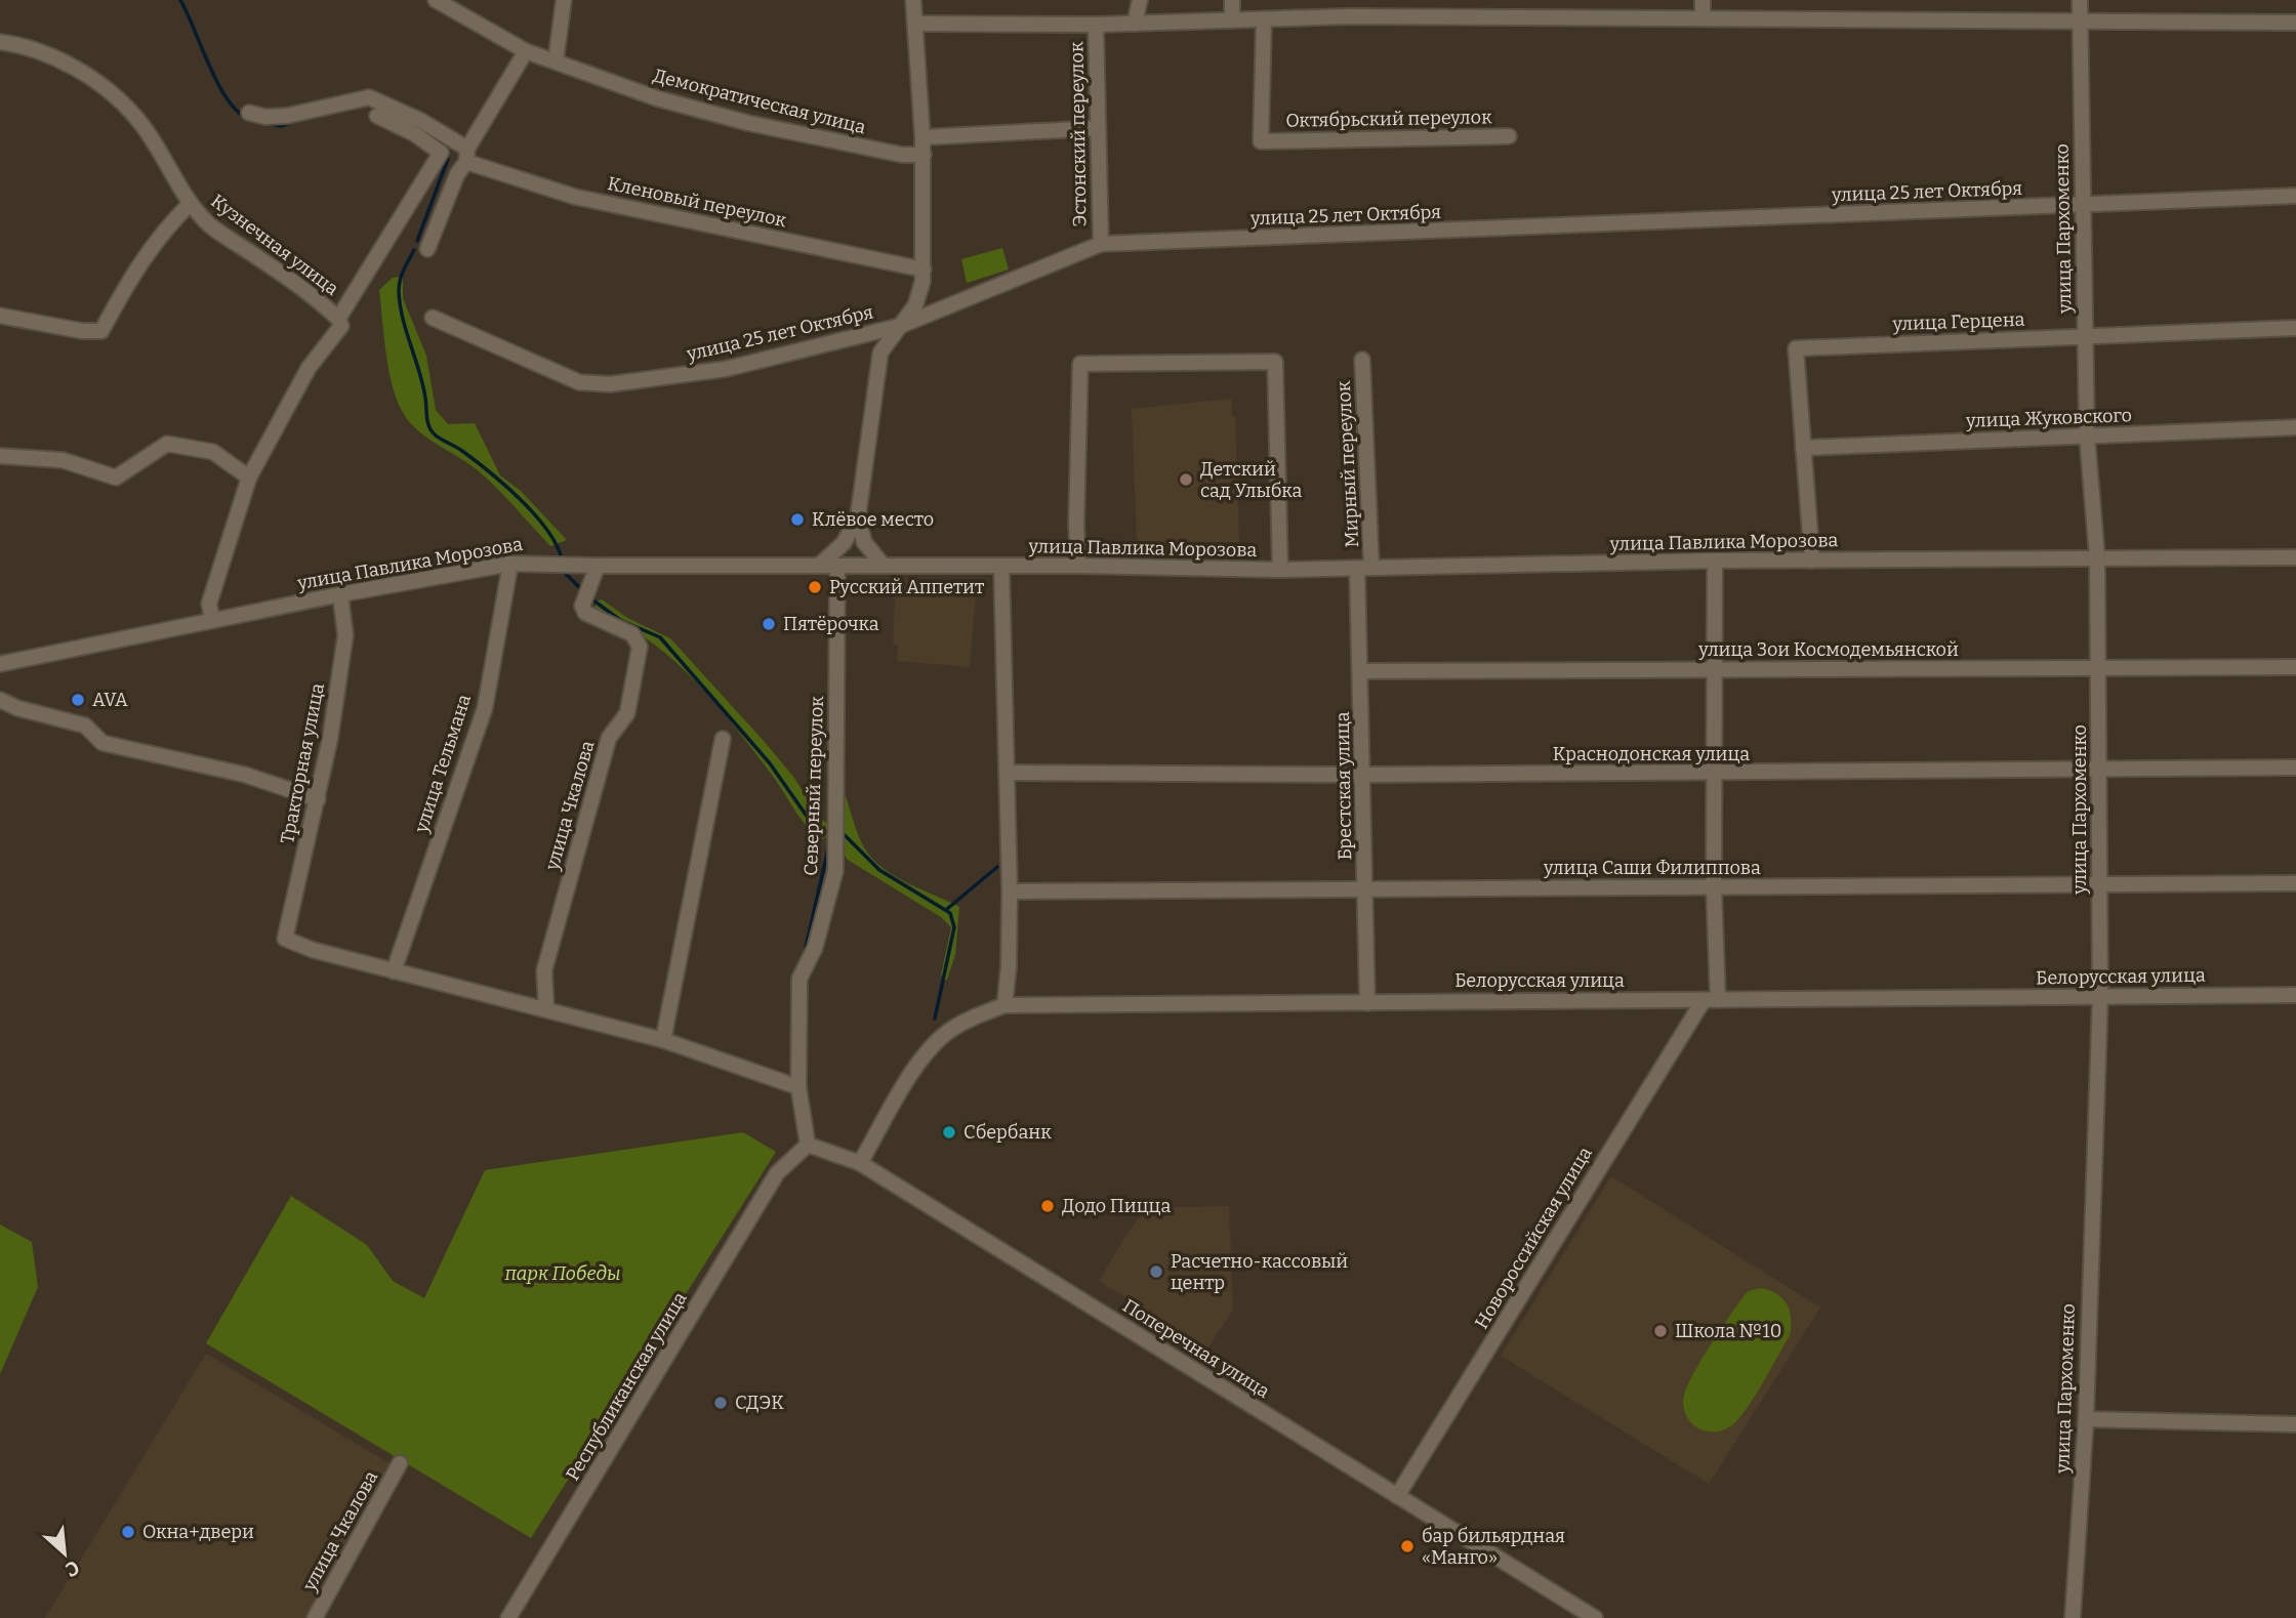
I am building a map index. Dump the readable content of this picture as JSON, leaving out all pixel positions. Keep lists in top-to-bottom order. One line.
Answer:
{"streets":{"street":["Демократическая улица","Октябрьский переулок","Эстонский переулок","улица 25 лет Октября","Кленовый переулок","улица Пархоменко","Кузнечная улица","улица Герцена","улица Жуковского","Мирный переулок","улица Павлика Морозова","улица Зои Космодемьянской","Краснодонская улица","Тракторная улица","улица Тельмана","Северный переулок","Брестская улица","улица Чкалова","улица Саши Филиппова","Белорусская улица","Новороссийская улица","Поперечная улица","Республиканская улица"]},"crossings":[["Эстонский переулок","улица 25 лет Октября"],["улица 25 лет Октября","улица Пархоменко"],["улица Пархоменко","улица Герцена"],["улица Пархоменко","улица Жуковского"],["улица Пархоменко","улица Павлика Морозова"],["улица Пархоменко","улица Зои Космодемьянской"],["улица Пархоменко","Краснодонская улица"],["улица Пархоменко","улица Саши Филиппова"],["улица Пархоменко","Белорусская улица"],["улица Герцена","улица Жуковского"],["Мирный переулок","улица Павлика Морозова"],["Мирный переулок","Брестская улица"],["улица Павлика Морозова","Тракторная улица"],["улица Павлика Морозова","улица Тельмана"],["улица Павлика Морозова","Северный переулок"],["улица Павлика Морозова","Брестская улица"],["улица Павлика Морозова","улица Чкалова"],["улица Зои Космодемьянской","Брестская улица"],["Краснодонская улица","Брестская улица"],["Тракторная улица","улица Тельмана"],["Северный переулок","Поперечная улица"],["Северный переулок","Республиканская улица"],["Брестская улица","улица Саши Филиппова"],["Брестская улица","Белорусская улица"],["Белорусская улица","Новороссийская улица"],["Белорусская улица","Поперечная улица"],["Новороссийская улица","Поперечная улица"],["Поперечная улица","Республиканская улица"]],"parks":["парк Победы"],"places":["Детский сад Улыбка","Клёвое место","Русский Аппетит","Пятёрочка","AVA","Сбербанк","Додо Пицца","Расчетно-кассовый центр","Школа №10","СДЭК","Окна+двери","бар бильярдная «Манго»"],"north":"bottom right"}
